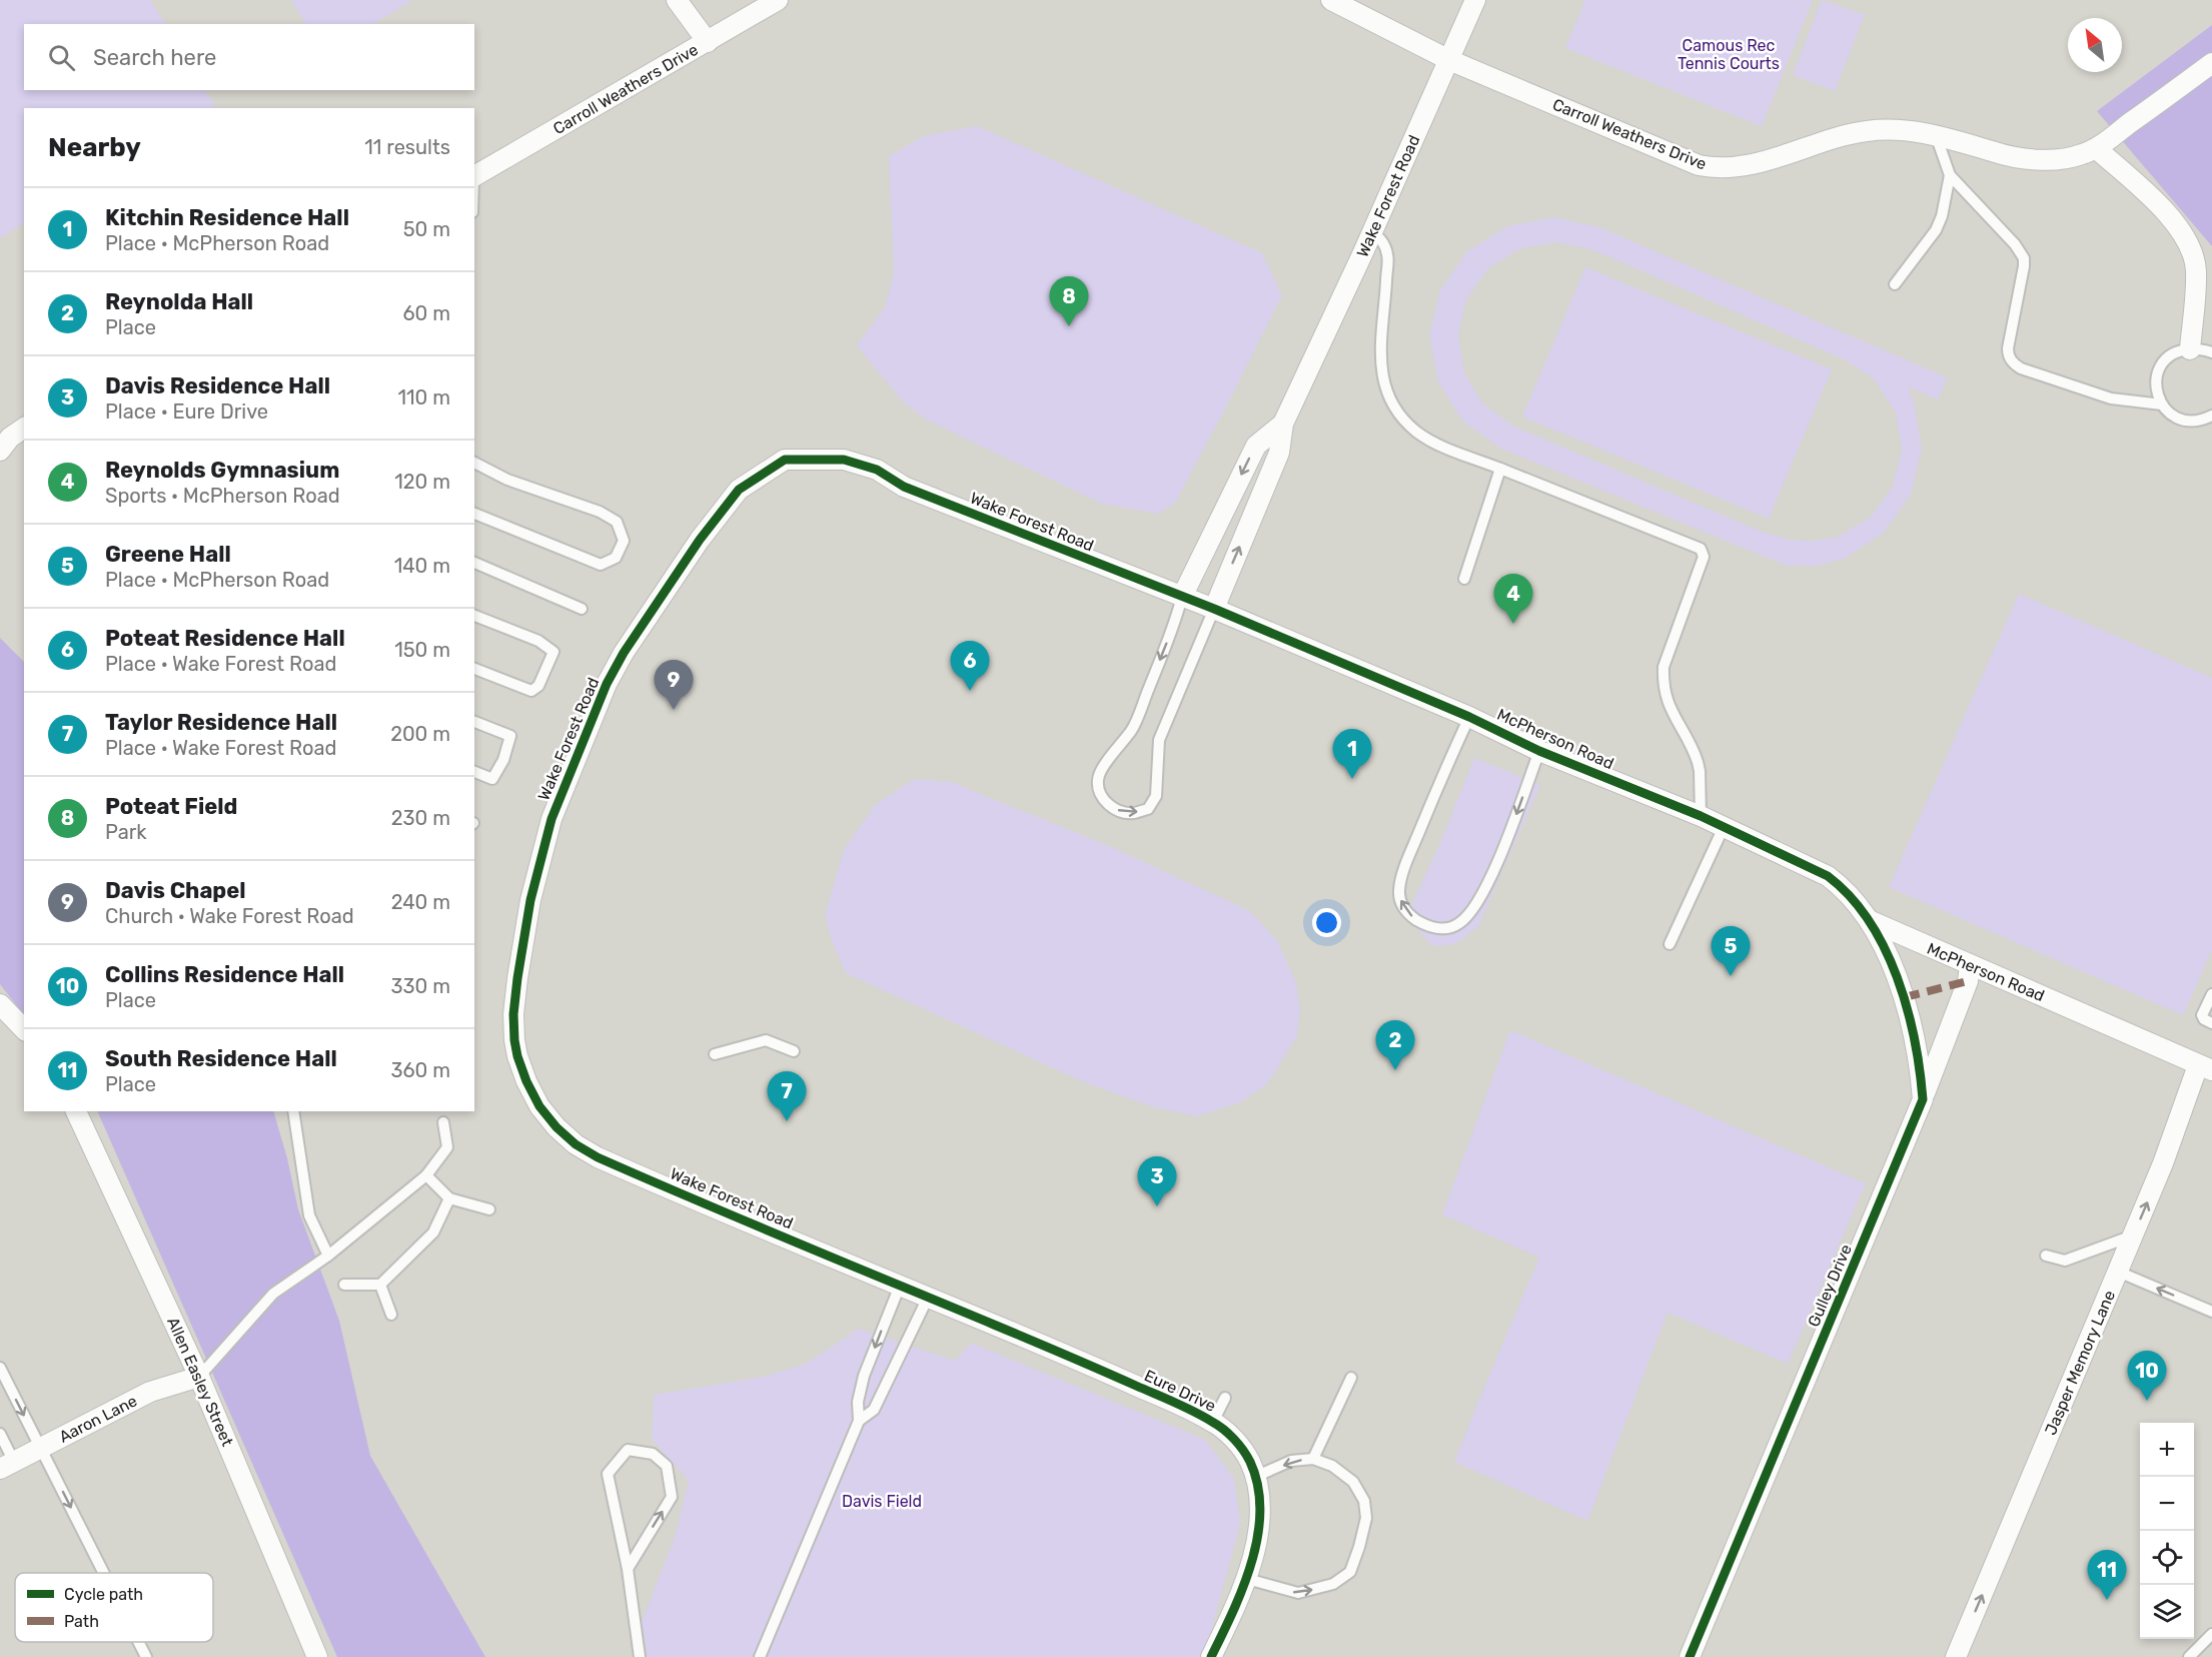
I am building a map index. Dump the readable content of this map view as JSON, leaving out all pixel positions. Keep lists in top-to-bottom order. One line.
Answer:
{"streets":{"street":["Carroll Weathers Drive","Wake Forest Road","McPherson Road","Gulley Drive","Jasper Memory Lane","Allen Easley Street","Eure Drive","Aaron Lane"]},"crossings":[["Carroll Weathers Drive","Wake Forest Road"],["Wake Forest Road","McPherson Road"],["Wake Forest Road","Eure Drive"],["McPherson Road","Gulley Drive"],["McPherson Road","Jasper Memory Lane"],["Allen Easley Street","Aaron Lane"]],"one_way":["Jasper Memory Lane"],"parks":["Camous Rec Tennis Courts","Davis Field"],"legend":["Cycle path","Path"],"north":"top left","page":{"search":"Search here","heading":["Nearby","11 results"],"list":[{"mark":"1","name":"Kitchin Residence Hall","note":"Place · McPherson Road","value":"50 m"},{"mark":"2","name":"Reynolda Hall","note":"Place","value":"60 m"},{"mark":"3","name":"Davis Residence Hall","note":"Place · Eure Drive","value":"110 m"},{"mark":"4","name":"Reynolds Gymnasium","note":"Sports · McPherson Road","value":"120 m"},{"mark":"5","name":"Greene Hall","note":"Place · McPherson Road","value":"140 m"},{"mark":"6","name":"Poteat Residence Hall","note":"Place · Wake Forest Road","value":"150 m"},{"mark":"7","name":"Taylor Residence Hall","note":"Place · Wake Forest Road","value":"200 m"},{"mark":"8","name":"Poteat Field","note":"Park","value":"230 m"},{"mark":"9","name":"Davis Chapel","note":"Church · Wake Forest Road","value":"240 m"},{"mark":"10","name":"Collins Residence Hall","note":"Place","value":"330 m"},{"mark":"11","name":"South Residence Hall","note":"Place","value":"360 m"}],"pins":["8","4","6","9","1","5","2","7","3","10","11"],"map_buttons":["+","−"]}}
